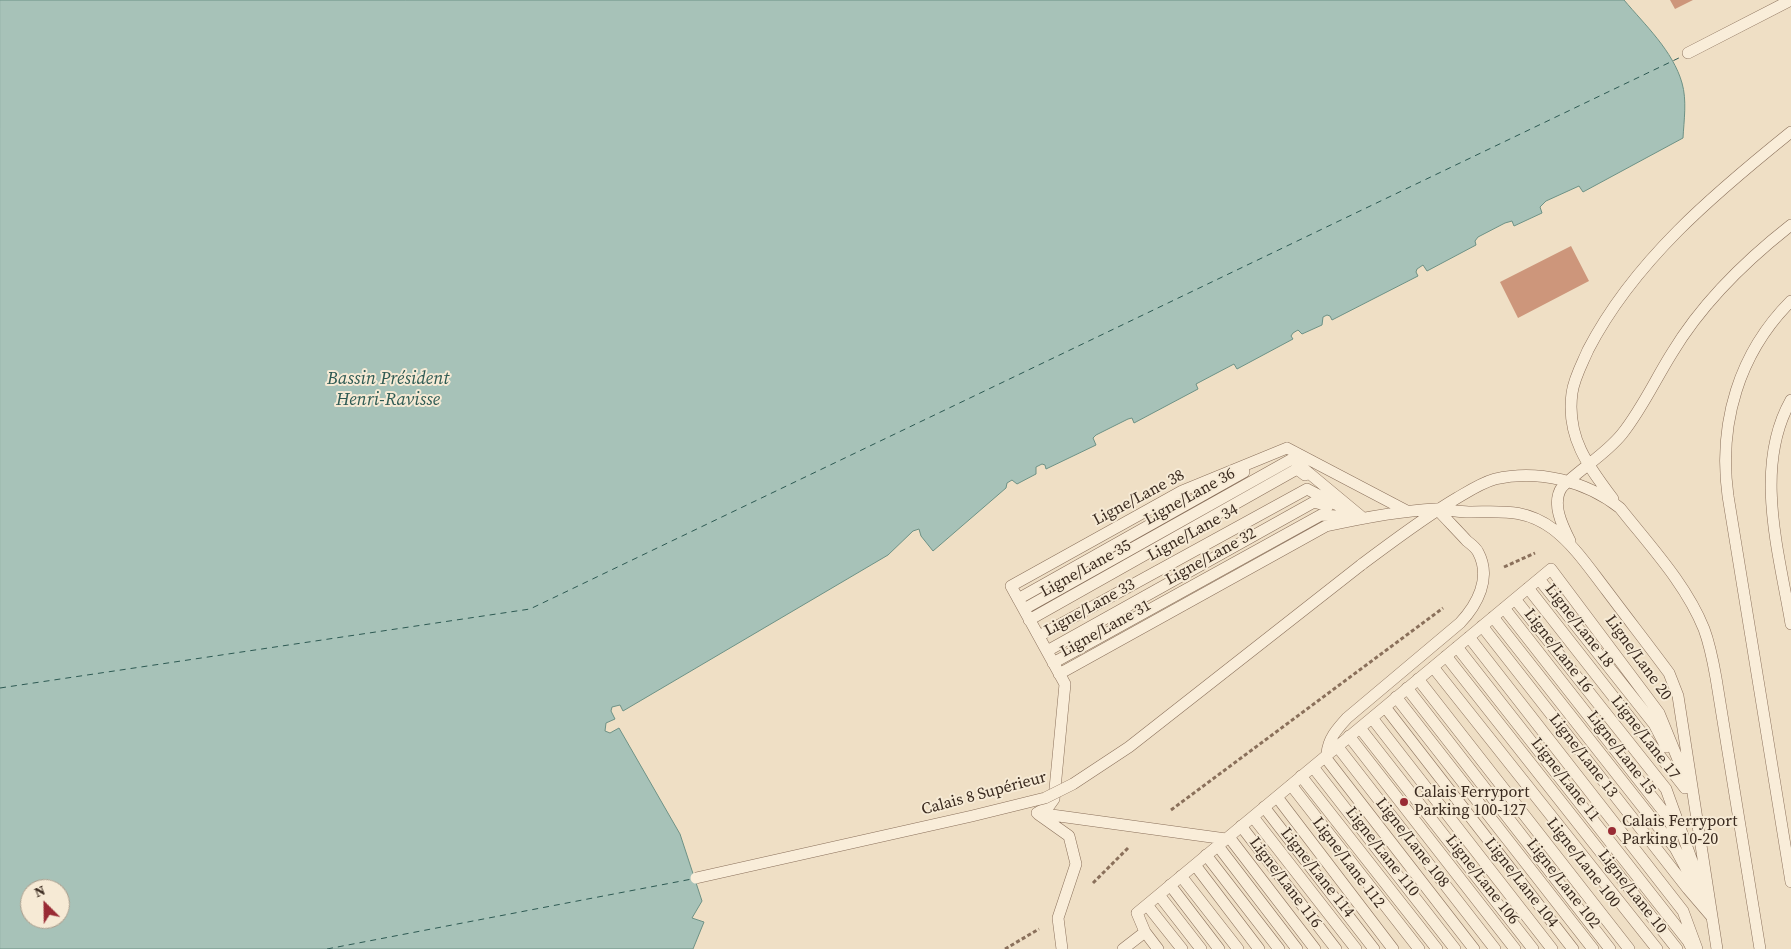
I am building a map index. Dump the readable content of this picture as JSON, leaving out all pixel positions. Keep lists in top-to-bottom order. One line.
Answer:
{"streets":{"lane":["Ligne/Lane 36","Ligne/Lane 38","Ligne/Lane 34","Ligne/Lane 32","Ligne/Lane 33","Ligne/Lane 18","Ligne/Lane 31","Ligne/Lane 16","Ligne/Lane 20","Ligne/Lane 17","Ligne/Lane 15","Ligne/Lane 13","Ligne/Lane 11","Calais 8 Supérieur","Ligne/Lane 108","Ligne/Lane 110","Ligne/Lane 112","Ligne/Lane 100","Ligne/Lane 114","Ligne/Lane 106","Ligne/Lane 116","Ligne/Lane 104","Ligne/Lane 102","Ligne/Lane 10"]},"crossings":[["Ligne/Lane 36","Ligne/Lane 38"],["Ligne/Lane 36","Ligne/Lane 34"],["Ligne/Lane 36","Ligne/Lane 32"],["Ligne/Lane 36","Ligne/Lane 33"],["Ligne/Lane 36","Ligne/Lane 31"],["Ligne/Lane 34","Ligne/Lane 32"],["Ligne/Lane 34","Ligne/Lane 33"],["Ligne/Lane 34","Ligne/Lane 31"],["Ligne/Lane 32","Ligne/Lane 33"],["Ligne/Lane 32","Ligne/Lane 31"],["Ligne/Lane 33","Ligne/Lane 31"],["Ligne/Lane 18","Ligne/Lane 20"],["Ligne/Lane 16","Ligne/Lane 17"],["Ligne/Lane 16","Ligne/Lane 15"],["Ligne/Lane 17","Ligne/Lane 15"]],"water":["Bassin Président Henri-Ravisse"],"places":["Calais Ferryport Parking 100-127","Calais Ferryport Parking 10-20"],"north":"top left"}
